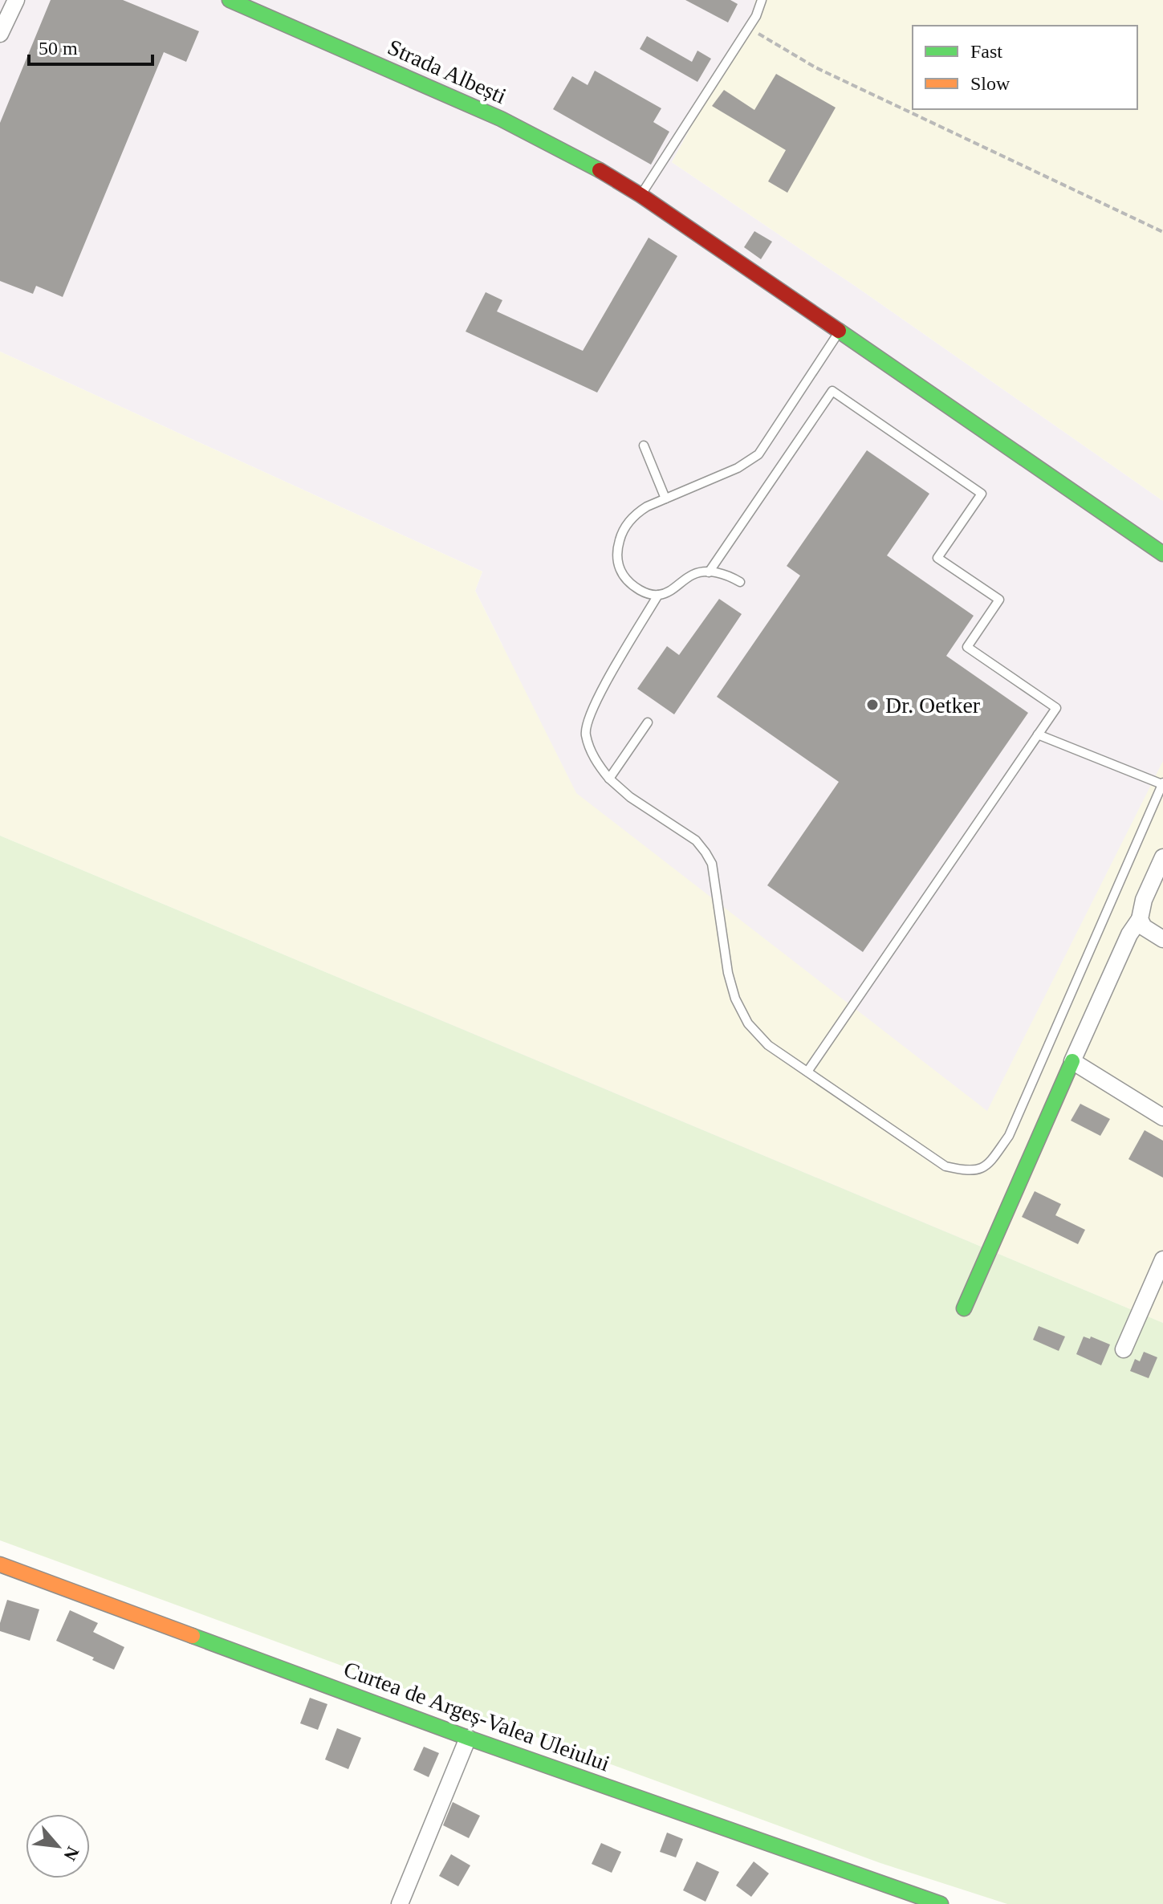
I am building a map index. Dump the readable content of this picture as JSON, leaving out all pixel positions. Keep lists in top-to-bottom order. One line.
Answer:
{"streets":{"street":["Strada Albești","Curtea de Argeș-Valea Uleiului"]},"places":["Dr. Oetker"],"legend":["Fast","Slow"],"scale_bar":"50 m","north":"bottom right"}
